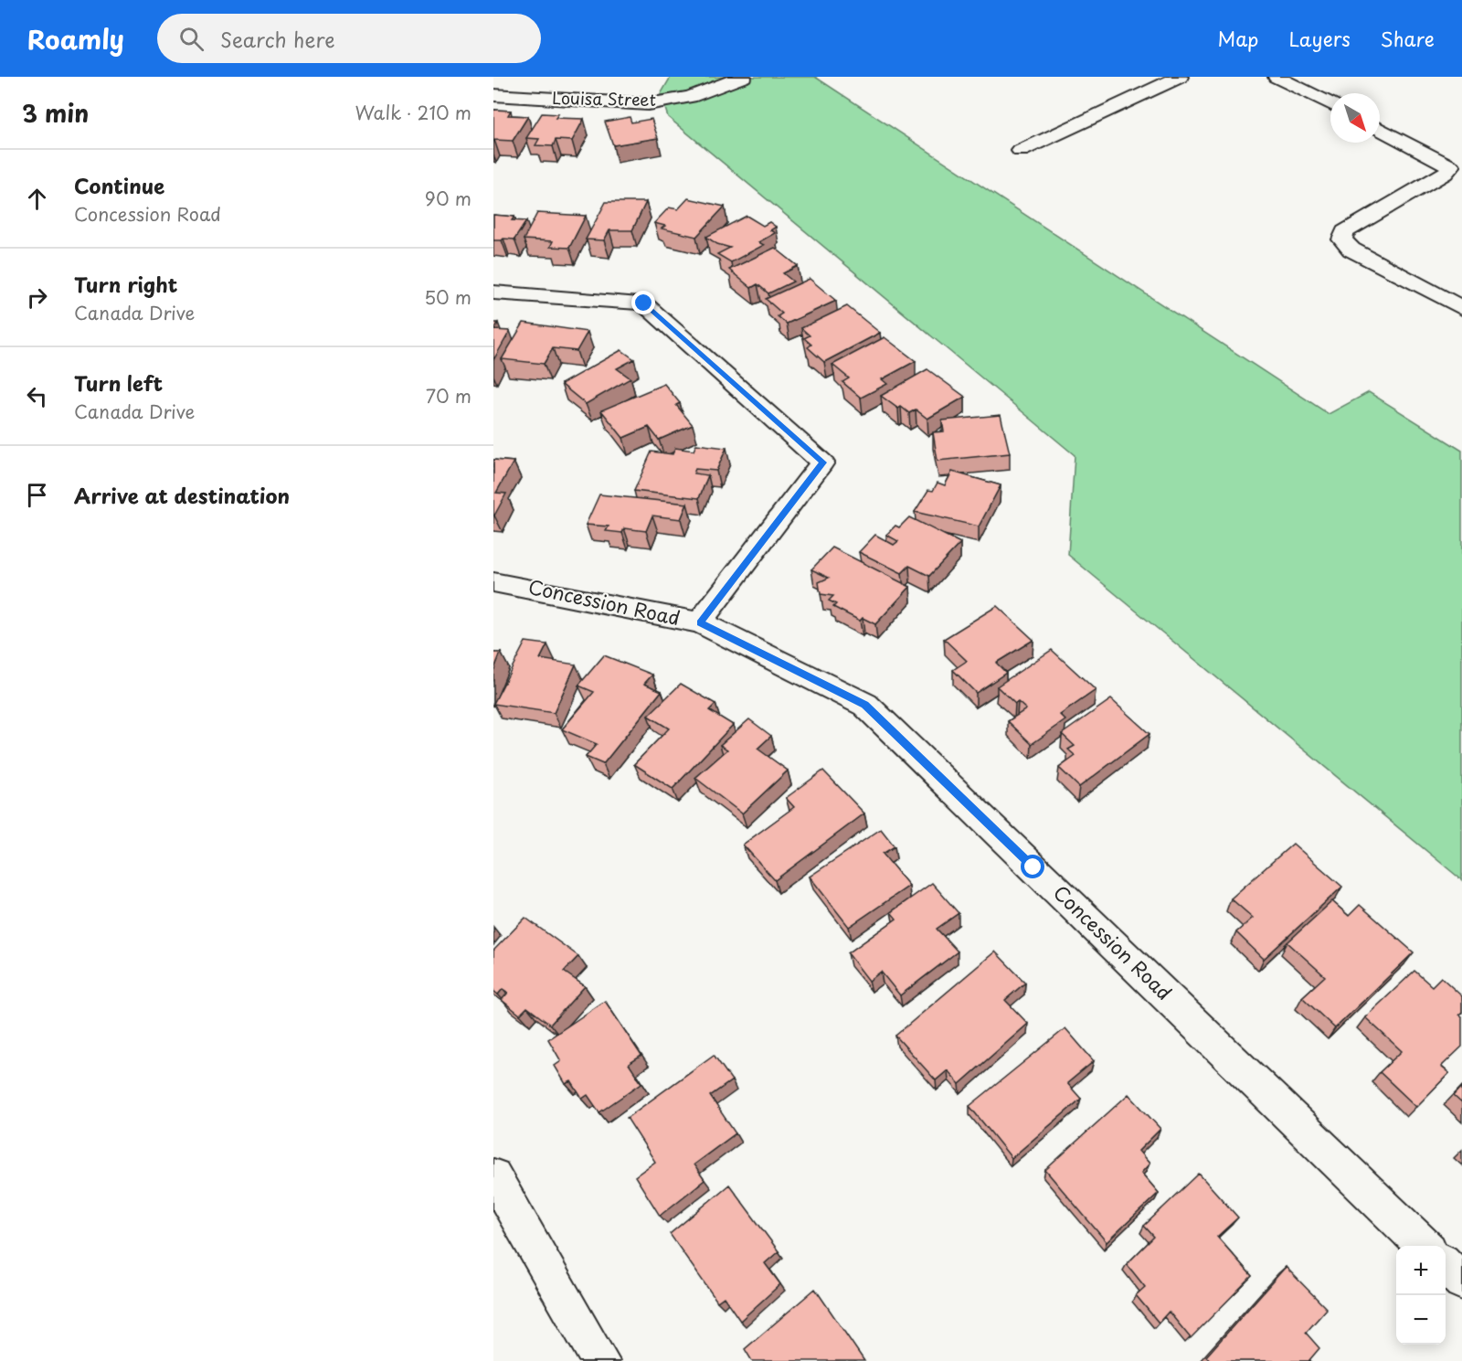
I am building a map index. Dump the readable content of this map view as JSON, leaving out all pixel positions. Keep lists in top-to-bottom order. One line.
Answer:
{"streets":{"street":["Louisa Street","Concession Road"]},"north":"bottom right","page":{"header":"Roamly","search":"Search here","nav":["Map","Layers","Share"],"heading":["3 min","Walk · 210 m"],"list":[["Continue","Concession Road","90 m"],["Turn right","Canada Drive","50 m"],["Turn left","Canada Drive","70 m"],"Arrive at destination"],"map_buttons":["+","−"]}}
